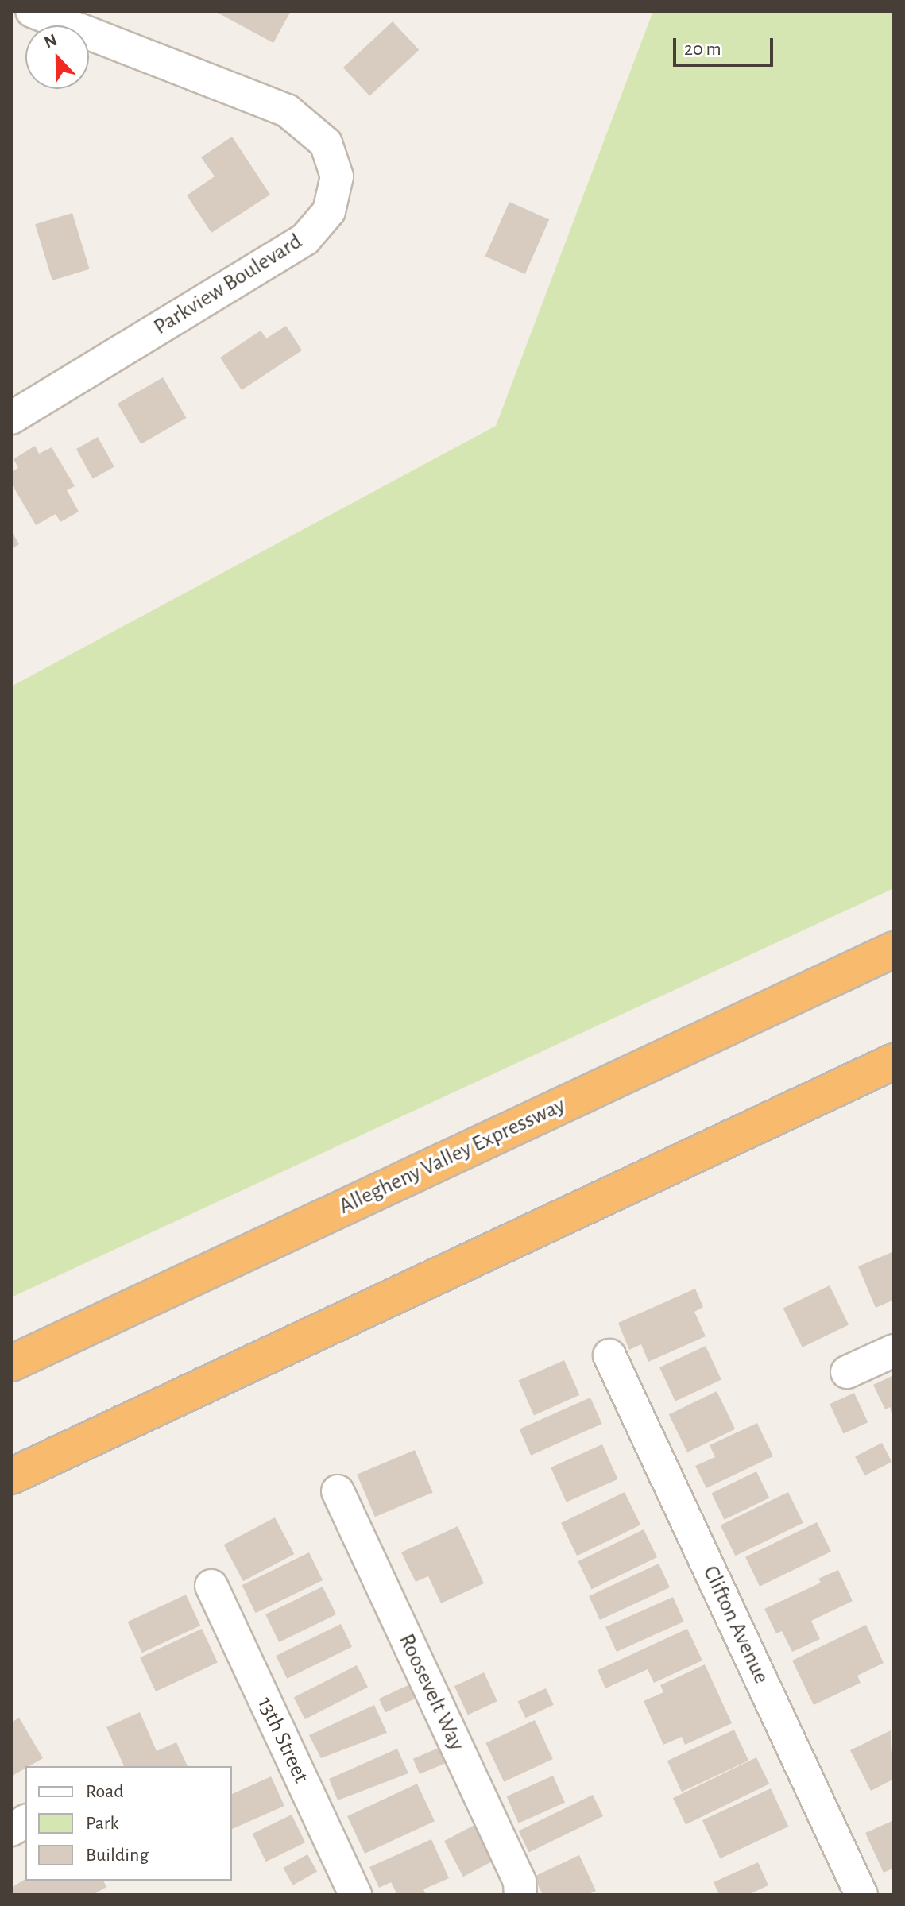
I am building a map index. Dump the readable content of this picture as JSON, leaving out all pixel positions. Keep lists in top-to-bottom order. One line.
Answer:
{"streets":{"highway":["Allegheny Valley Expressway"],"street":["Parkview Boulevard","Clifton Avenue","Roosevelt Way","13th Street"]},"legend":["Road","Park","Building"],"scale_bar":"20 m","north":"top"}
